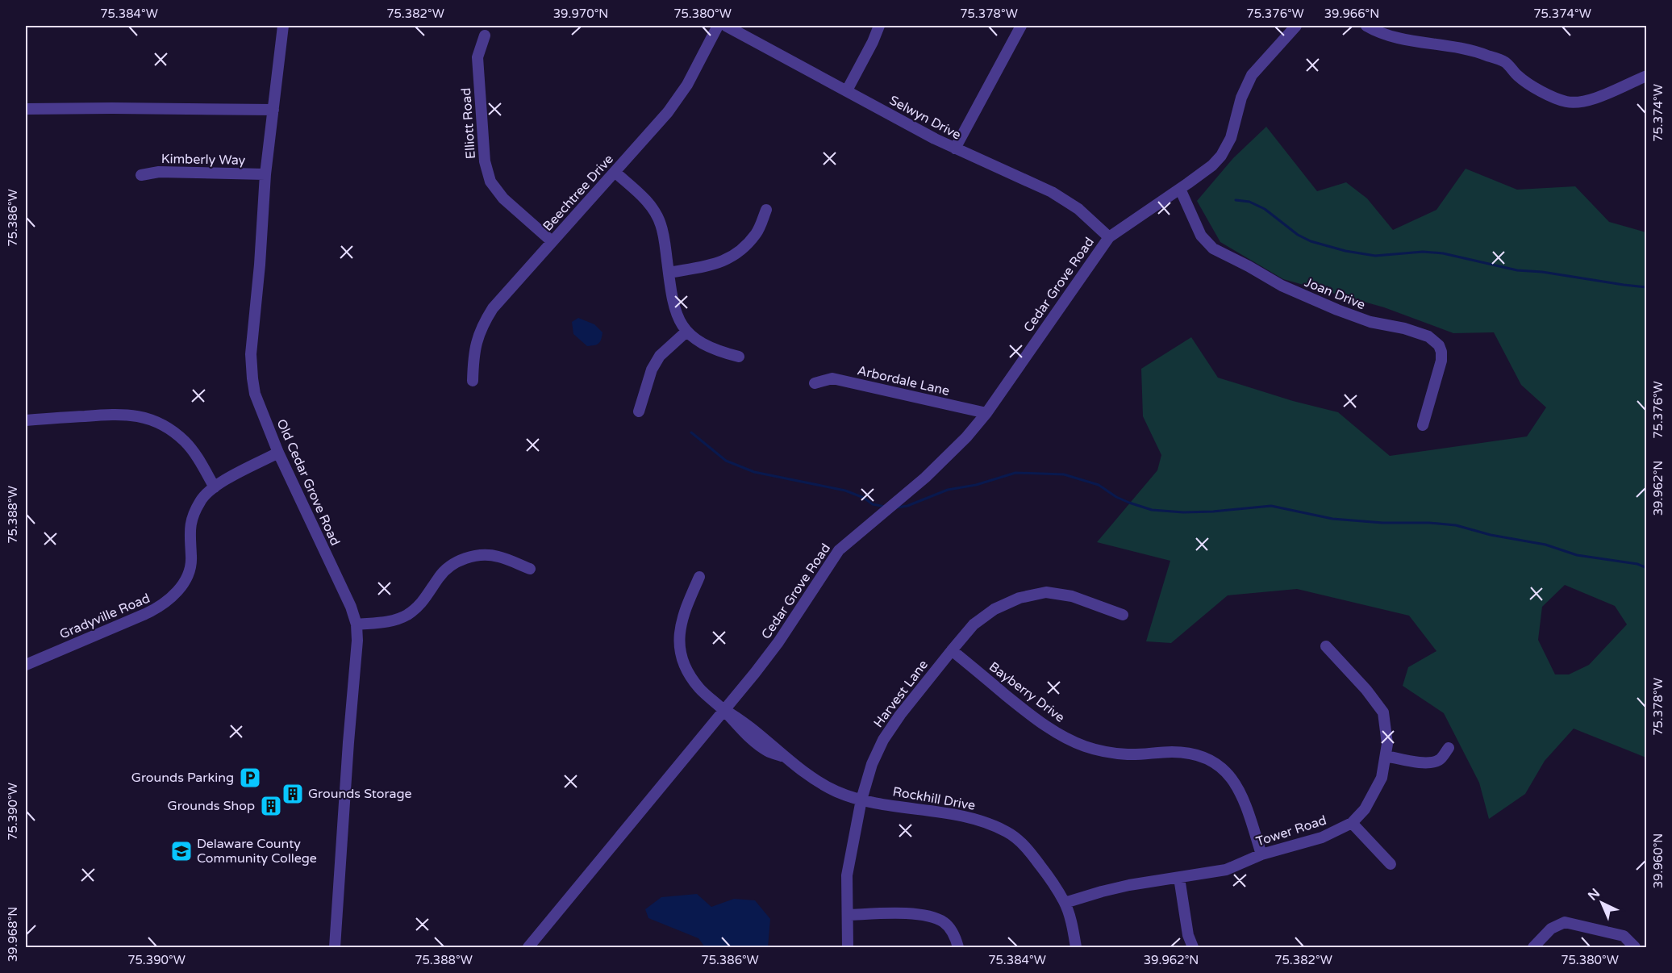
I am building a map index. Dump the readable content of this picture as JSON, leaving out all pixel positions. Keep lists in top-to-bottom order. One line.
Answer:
{"streets":{"street":["Selwyn Drive","Elliott Road","Kimberly Way","Beechtree Drive","Cedar Grove Road","Joan Drive","Arbordale Lane","Old Cedar Grove Road","Gradyville Road","Bayberry Drive","Harvest Lane","Rockhill Drive","Tower Road"]},"crossings":[["Selwyn Drive","Cedar Grove Road"],["Elliott Road","Beechtree Drive"],["Kimberly Way","Old Cedar Grove Road"],["Cedar Grove Road","Joan Drive"],["Cedar Grove Road","Arbordale Lane"],["Cedar Grove Road","Rockhill Drive"],["Old Cedar Grove Road","Gradyville Road"],["Bayberry Drive","Harvest Lane"],["Bayberry Drive","Tower Road"],["Harvest Lane","Rockhill Drive"],["Rockhill Drive","Tower Road"]],"places":{"parking":["Grounds Parking"],"building":["Grounds Storage","Grounds Shop"],"school or university":["Delaware County Community College"]},"north":"top left","coordinates":["75.384°W","75.382°W","39.970°N","75.380°W","75.378°W","75.376°W","39.966°N","75.374°W","75.386°W","39.962°N","75.388°W","75.390°W","39.960°N","39.968°N"]}
